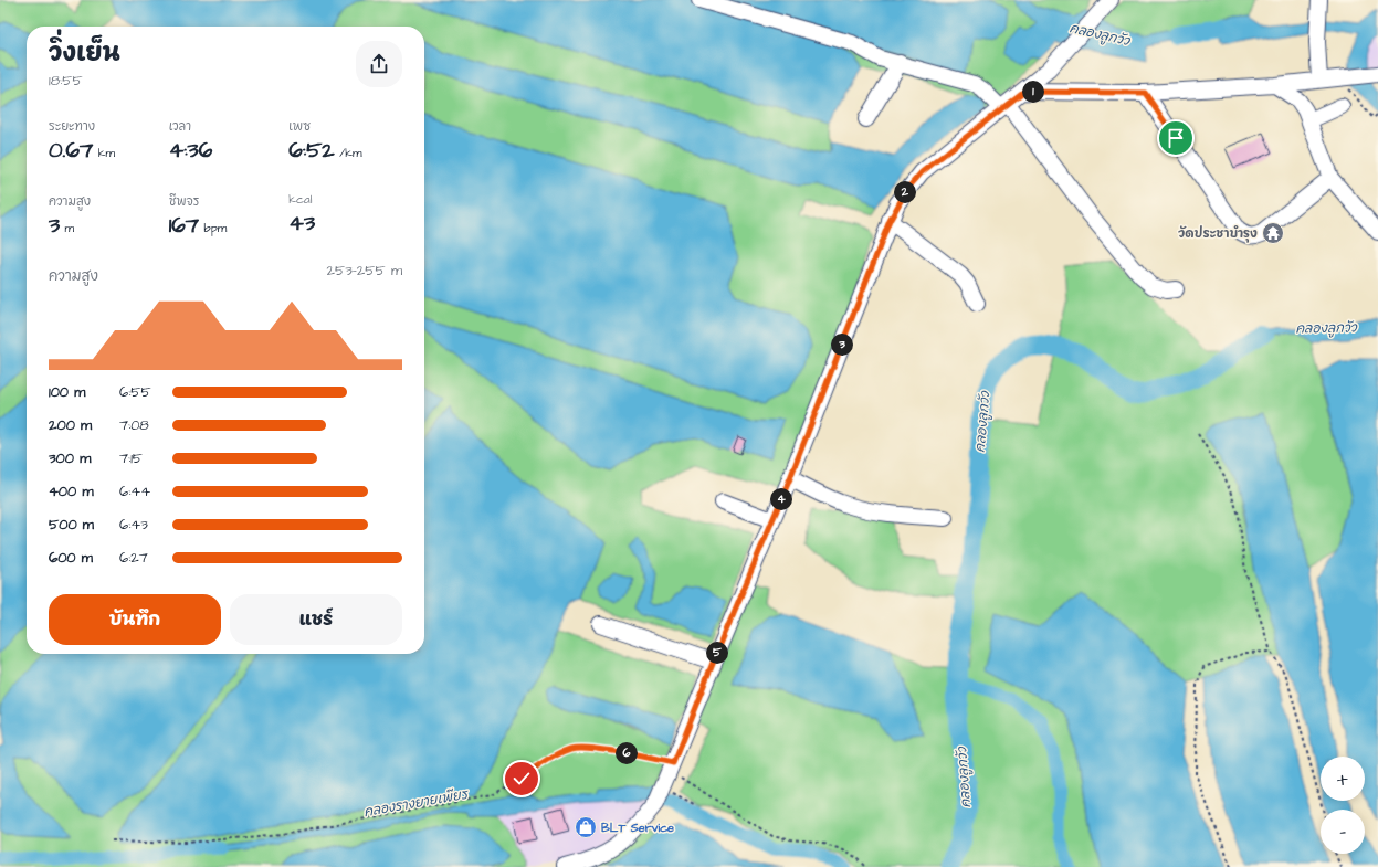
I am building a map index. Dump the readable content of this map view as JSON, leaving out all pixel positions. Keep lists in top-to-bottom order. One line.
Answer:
{"water":["คลองลูกวัว","คลองรางยายเพียร"],"places":{"temple":["วัดประชาบํารุง"],"shop":["BLT Service"]},"page":{"heading":["วิ่งเย็น","18:55"],"pins":["1","2","3","4","5","6"],"stats":[["ระยะทาง","0.67 km"],["เวลา","4:36"],["เพซ","6:52 /km"],["ความสูง","3 m"],["ชีพจร","167 bpm"],["kcal","43"]],"chart":["ความสูง","253–255 m"],"list":[{"name":"100 m","note":"6:55"},{"name":"200 m","note":"7:08"},{"name":"300 m","note":"7:15"},{"name":"400 m","note":"6:44"},{"name":"500 m","note":"6:43"},{"name":"600 m","note":"6:27"}],"buttons":["บันทึก","แชร์"],"map_buttons":["+","−"]}}
